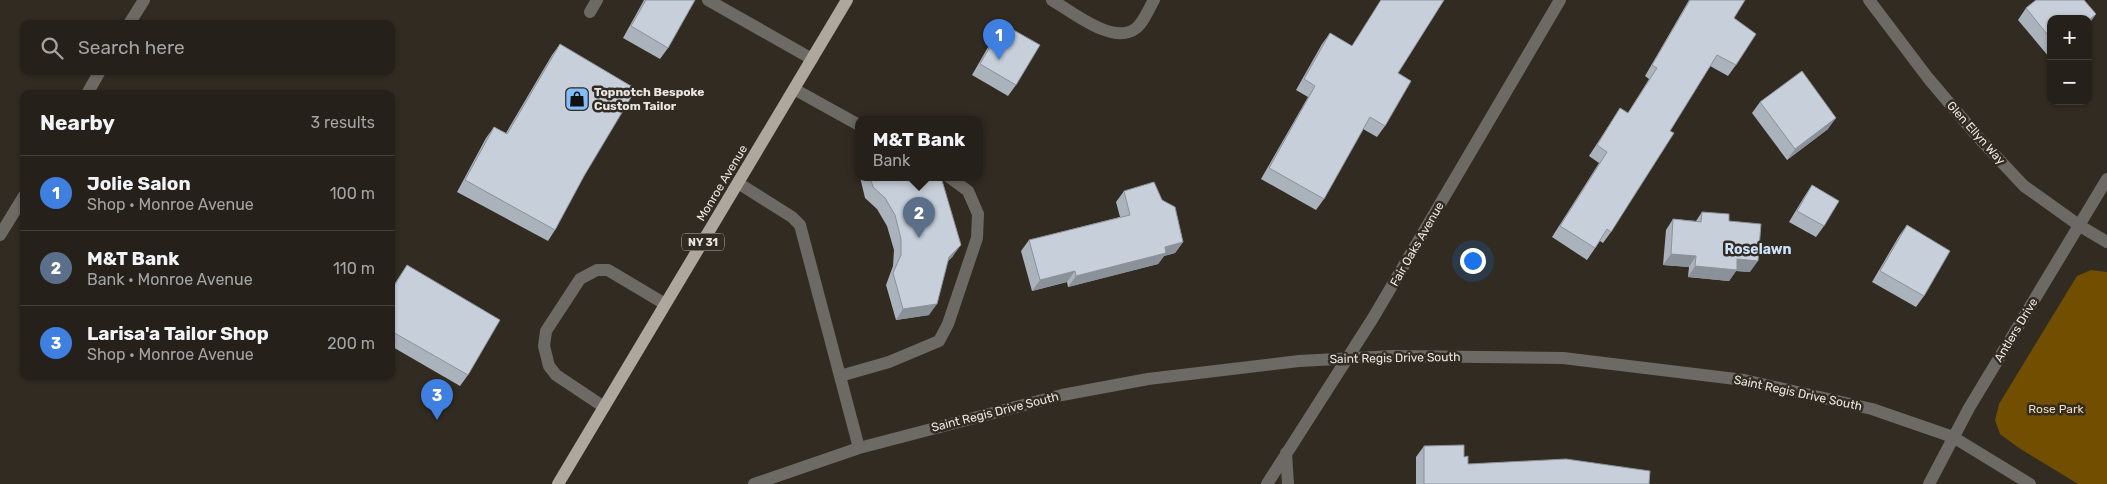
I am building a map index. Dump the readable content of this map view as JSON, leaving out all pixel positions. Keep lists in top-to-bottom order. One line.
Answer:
{"streets":{"main road":["Monroe Avenue","NY 31"],"street":["Glen Ellyn Way","Fair Oaks Avenue","Antlers Drive","Saint Regis Drive South"]},"crossings":[["Glen Ellyn Way","Antlers Drive"],["Fair Oaks Avenue","Saint Regis Drive South"],["Antlers Drive","Saint Regis Drive South"]],"districts":["Roselawn"],"parks":["Rose Park"],"places":{"shop":["Topnotch Bespoke Custom Tailor"]},"page":{"map_buttons":["+","−"],"pins":["1","2","3"],"search":"Search here","heading":["Nearby","3 results"],"popup":["M&T Bank","Bank"],"list":[{"mark":"1","name":"Jolie Salon","note":"Shop · Monroe Avenue","value":"100 m"},{"mark":"2","name":"M&T Bank","note":"Bank · Monroe Avenue","value":"110 m"},{"mark":"3","name":"Larisa'a Tailor Shop","note":"Shop · Monroe Avenue","value":"200 m"}]}}
